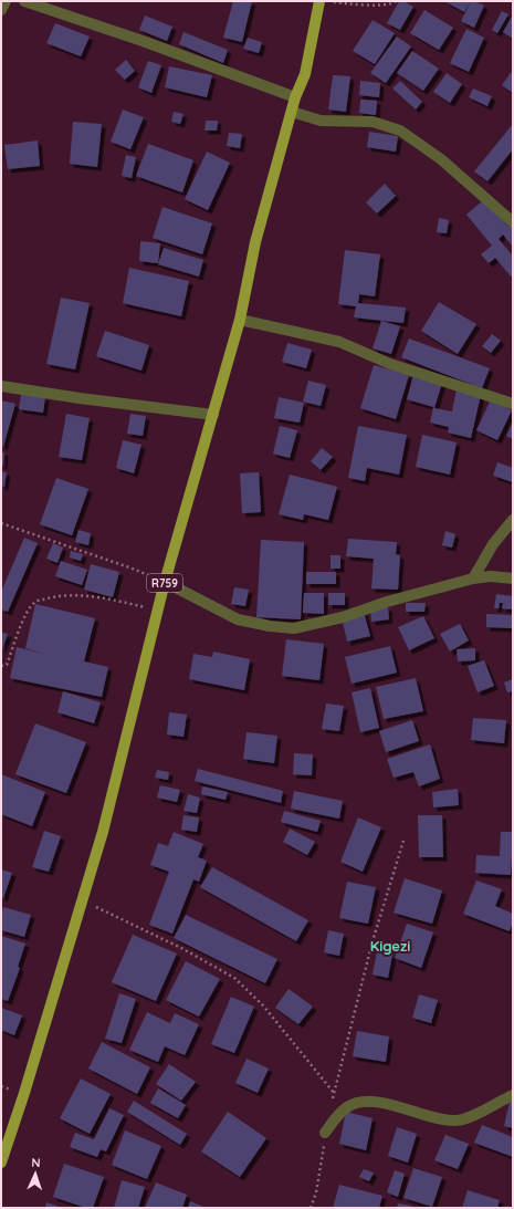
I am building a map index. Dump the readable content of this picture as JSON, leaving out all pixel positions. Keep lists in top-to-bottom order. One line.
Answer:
{"streets":{"main road":["R759"]},"districts":["Kigezi"],"north":"top"}
